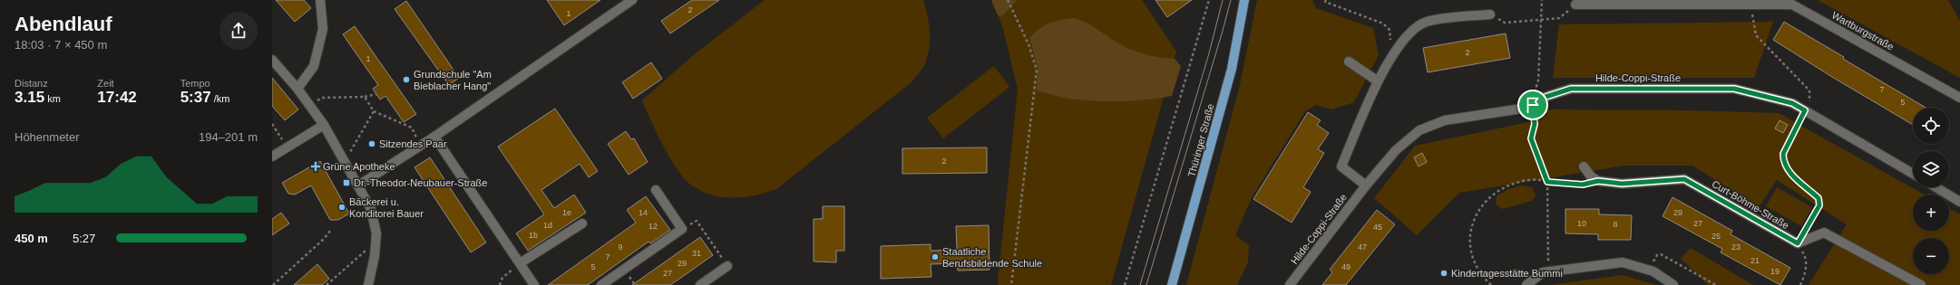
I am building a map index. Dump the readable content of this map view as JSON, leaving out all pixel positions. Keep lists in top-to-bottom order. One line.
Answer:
{"streets":{"main road":["Thüringer Straße"],"street":["Wartburgstraße","Hilde-Coppi-Straße","Curt-Böhme-Straße"]},"places":{"other":["Grundschule \"Am Bieblacher Hang\"","Sitzendes Paar","Bäckerei u. Konditorei Bauer","Staatliche Berufsbildende Schule","Kindertagesstätte Bummi"],"health":["Grüne Apotheke"],"transit":["Dr.-Theodor-Neubauer-Straße"]},"house_numbers":["2","1","2","1","7","5","2","1e","14","29","10","27","8","1d","12","45","1b","25","9","47","23","31","7","21","29","5","49","19","27"],"page":{"heading":["Abendlauf","18:03 · 7 × 450 m"],"stats":[["Distanz","3.15 km"],["Zeit","17:42"],["Tempo","5:37 /km"]],"map_buttons":["+","−"],"chart":["Höhenmeter","194–201 m"],"list":[{"name":"450 m","note":"5:27"}]}}
